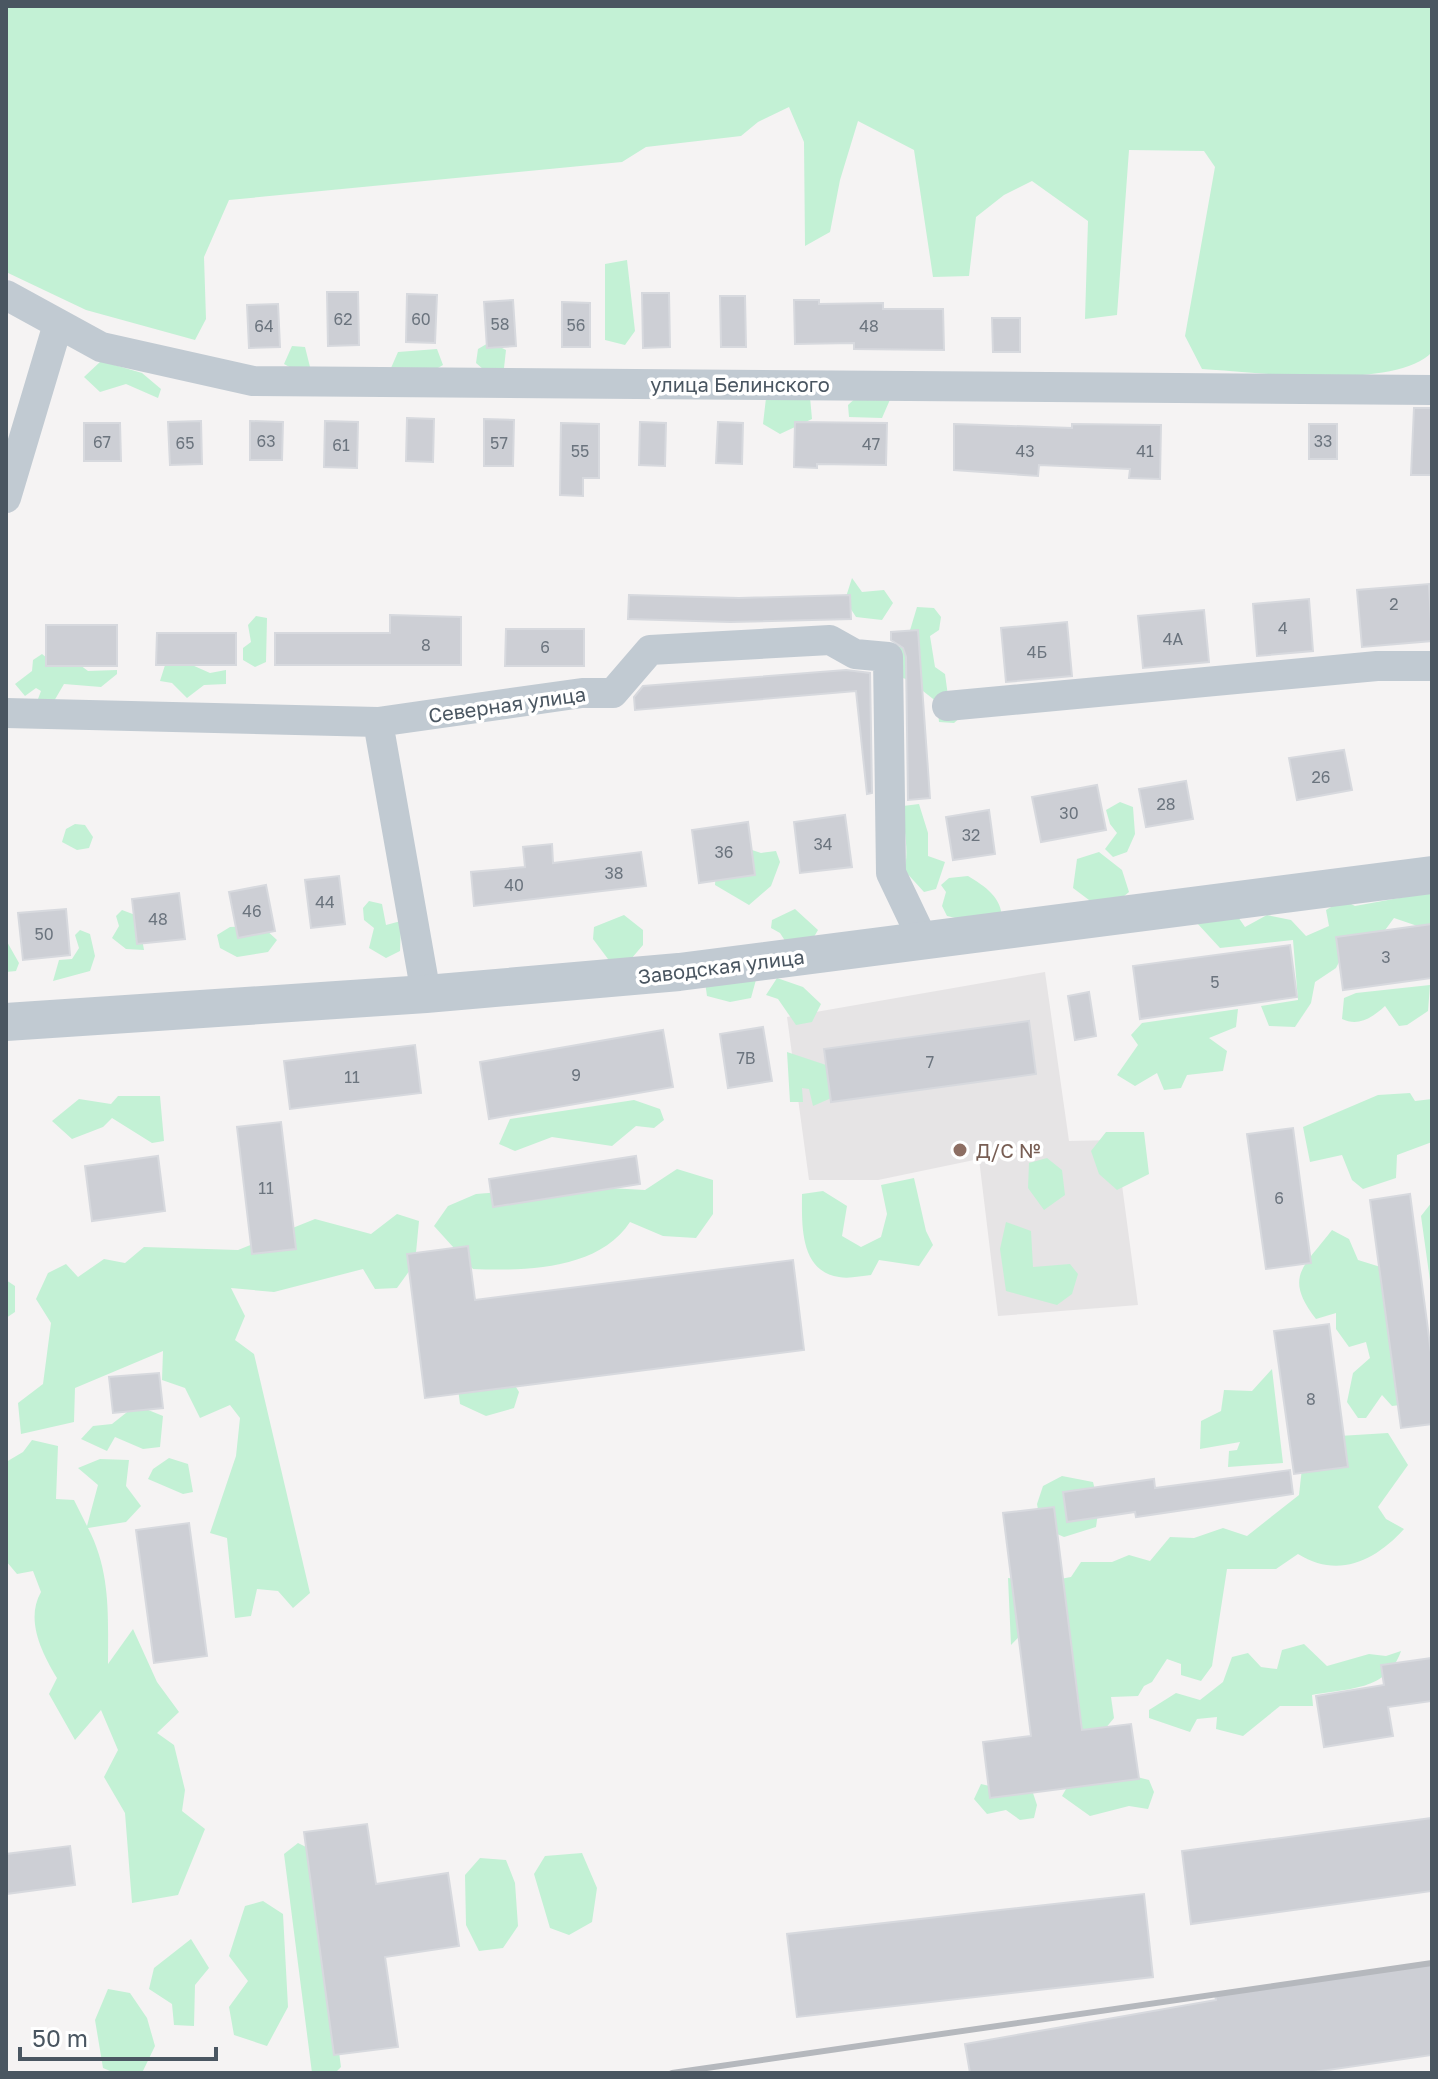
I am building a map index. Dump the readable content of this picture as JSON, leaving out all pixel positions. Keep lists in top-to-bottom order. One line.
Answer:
{"streets":{"street":["улица Белинского","Северная улица","Заводская улица"]},"crossings":[["Северная улица","Заводская улица"]],"places":["Д/С №"],"house_numbers":["62","60","58","56","64","48","63","33","67","65","57","47","61","55","43","41","2","4","4А","8","6","4Б","26","28","30","32","34","36","38","40","44","46","48","50","3","5","7В","7","9","11","11","6","8"],"scale_bar":"50 m"}
